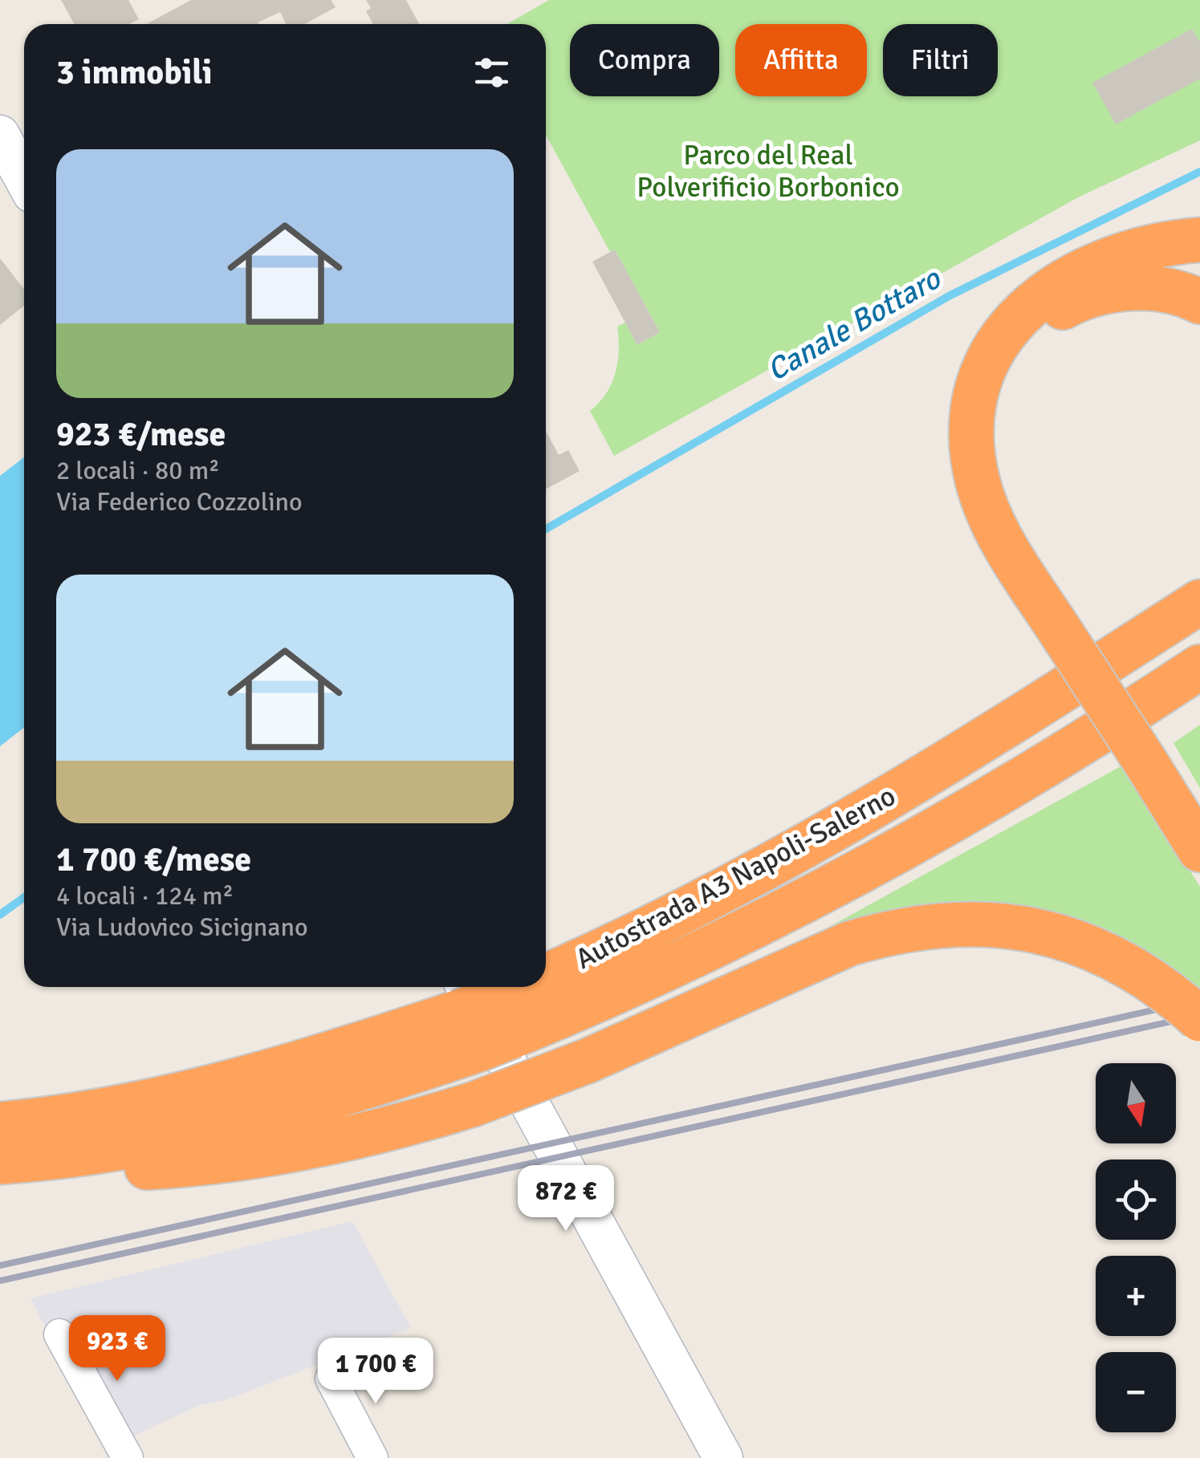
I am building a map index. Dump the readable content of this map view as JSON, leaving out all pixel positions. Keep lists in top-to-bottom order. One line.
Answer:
{"streets":{"highway":["Autostrada A3 Napoli-Salerno"]},"water":["Canale Bottaro"],"parks":["Parco del Real Polverificio Borbonico"],"north":"bottom","page":{"chip":["Compra","Affitta","Filtri"],"heading":"3 immobili","list":[{"name":"923 €/mese","note":"2 locali · 80 m² · Via Federico Cozzolino"},{"name":"1 700 €/mese","note":"4 locali · 124 m² · Via Ludovico Sicignano"}],"map_buttons":["+","−"],"price":["872 €","923 €","1 700 €"]}}
